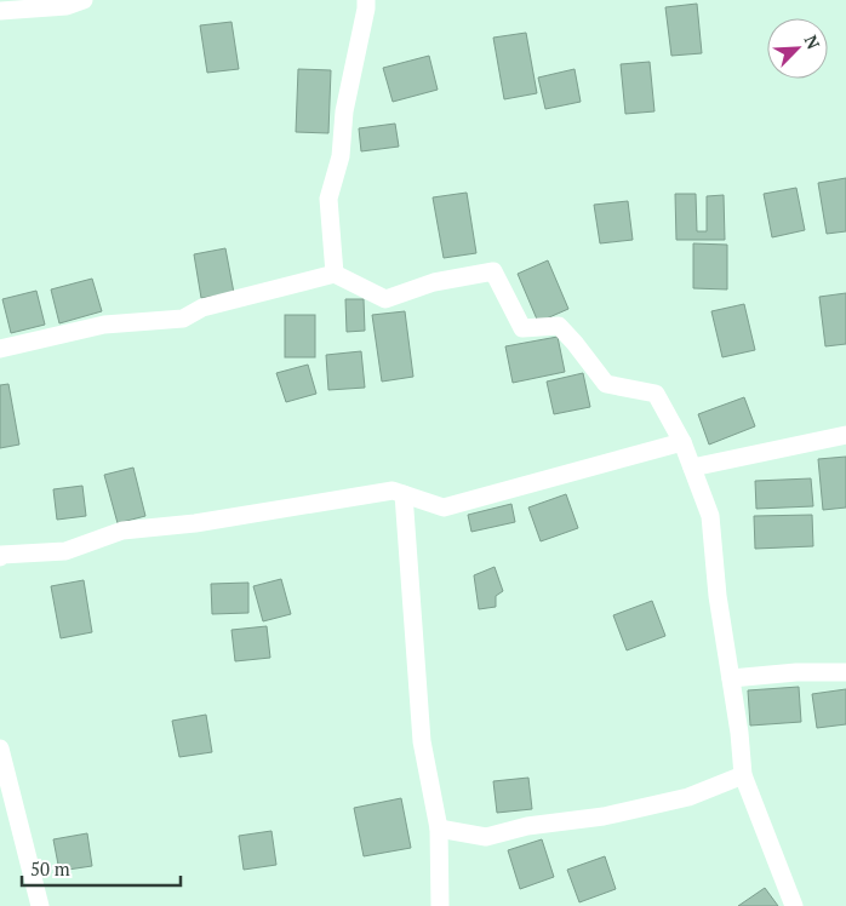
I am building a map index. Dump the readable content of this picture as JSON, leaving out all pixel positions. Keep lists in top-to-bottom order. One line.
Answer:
{"scale_bar":"50 m","north":"top right"}
